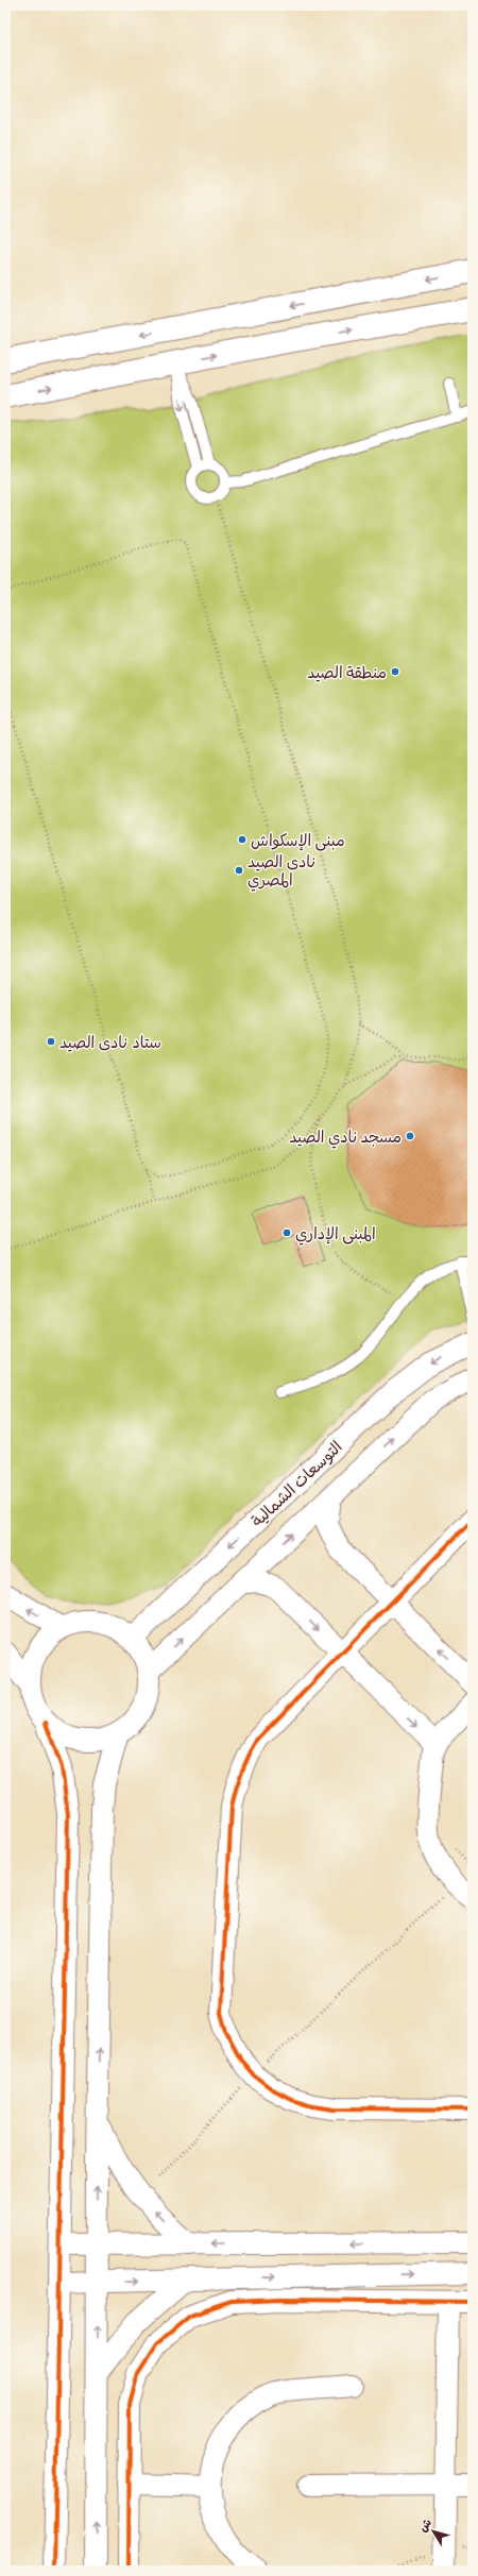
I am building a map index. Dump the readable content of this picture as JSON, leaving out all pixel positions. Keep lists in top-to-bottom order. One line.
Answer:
{"streets":{"street":["التوسعات الشمالية"]},"places":["منطقة الصيد","مبنى الإسكواش","نادى الصيد المصري","ستاد نادى الصيد","مسجد نادي الصيد","المبنى الإداري"],"north":"top left"}
